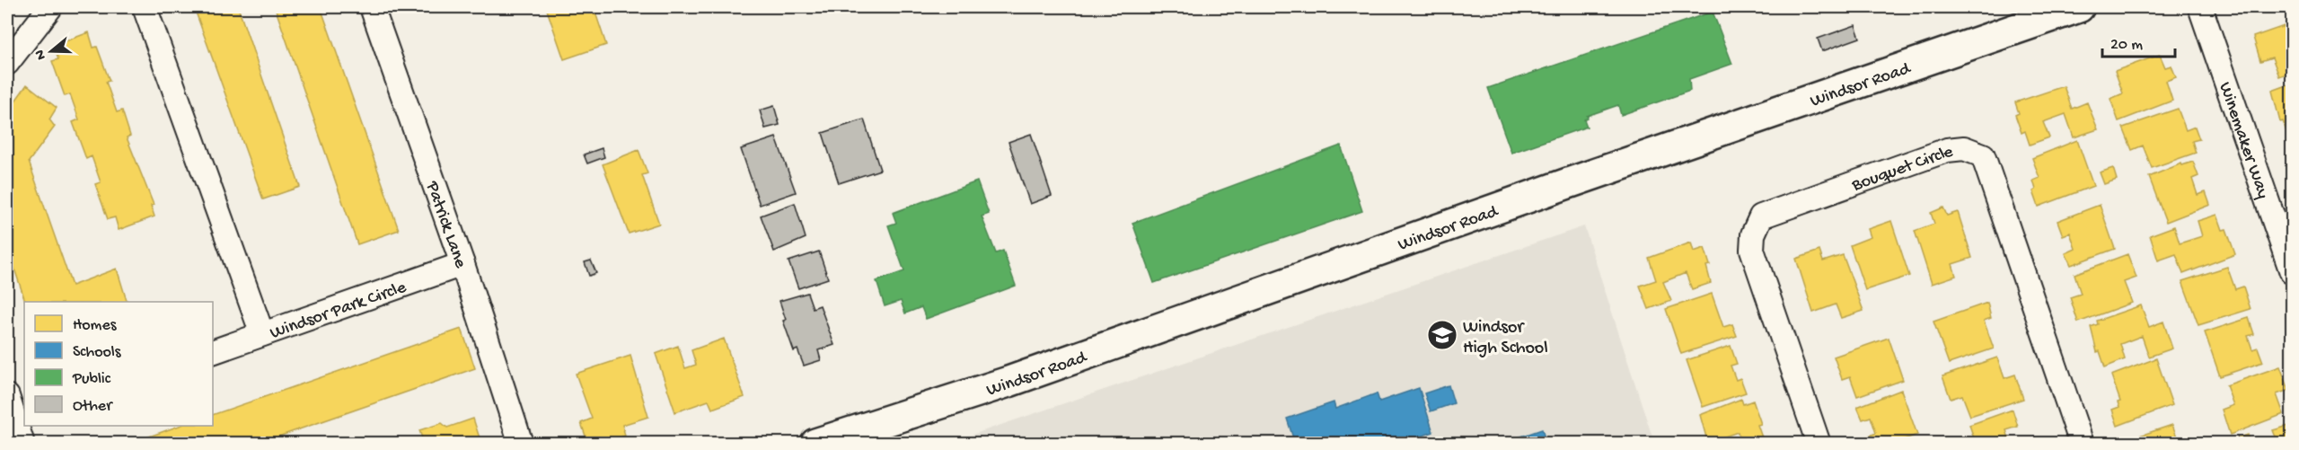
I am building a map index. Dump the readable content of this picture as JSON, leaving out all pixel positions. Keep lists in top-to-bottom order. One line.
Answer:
{"streets":{"main road":["Windsor Road"],"street":["Winemaker Way","Bouquet Circle","Patrick Lane","Windsor Park Circle"]},"crossings":[["Patrick Lane","Windsor Park Circle"]],"places":{"school or university":["Windsor High School"]},"legend":["Homes","Schools","Public","Other"],"scale_bar":"20 m","north":"left"}
